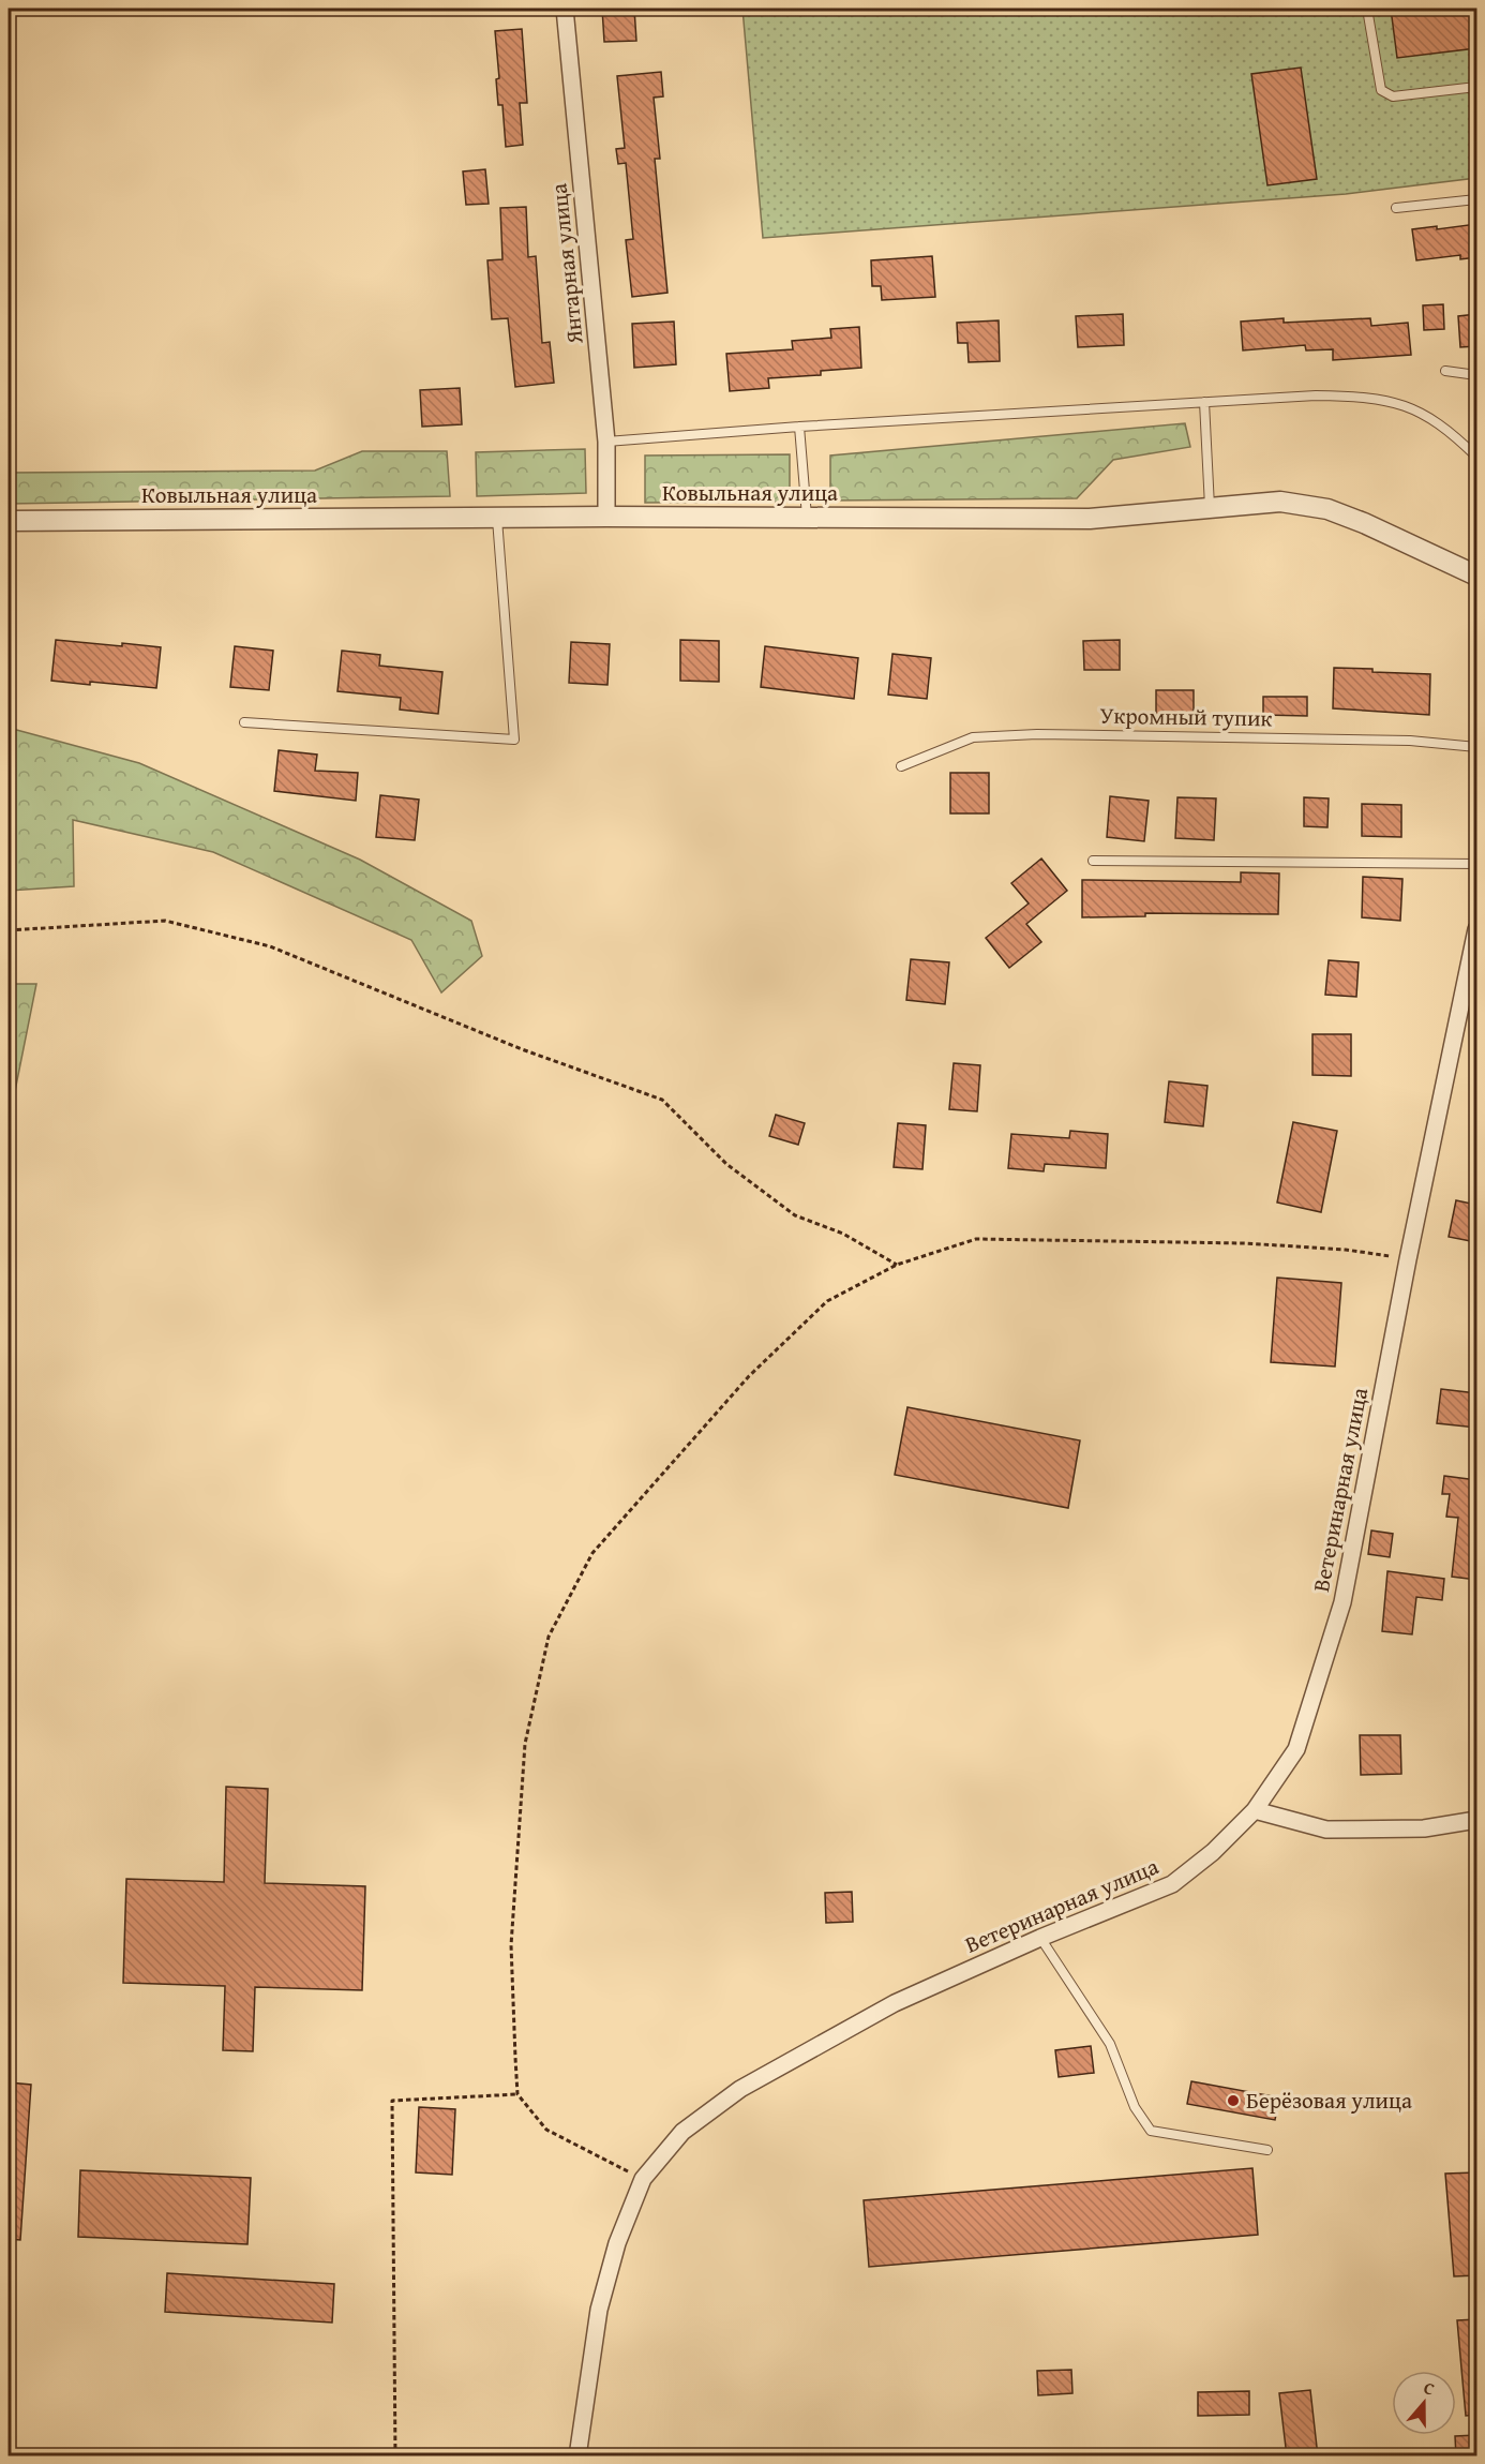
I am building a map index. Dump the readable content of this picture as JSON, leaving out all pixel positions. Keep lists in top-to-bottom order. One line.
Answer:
{"streets":{"street":["Янтарная улица","Ковыльная улица","Ветеринарная улица"],"lane":["Укромный тупик"]},"crossings":[["Янтарная улица","Ковыльная улица"]],"places":["Берёзовая улица"],"north":"top"}
